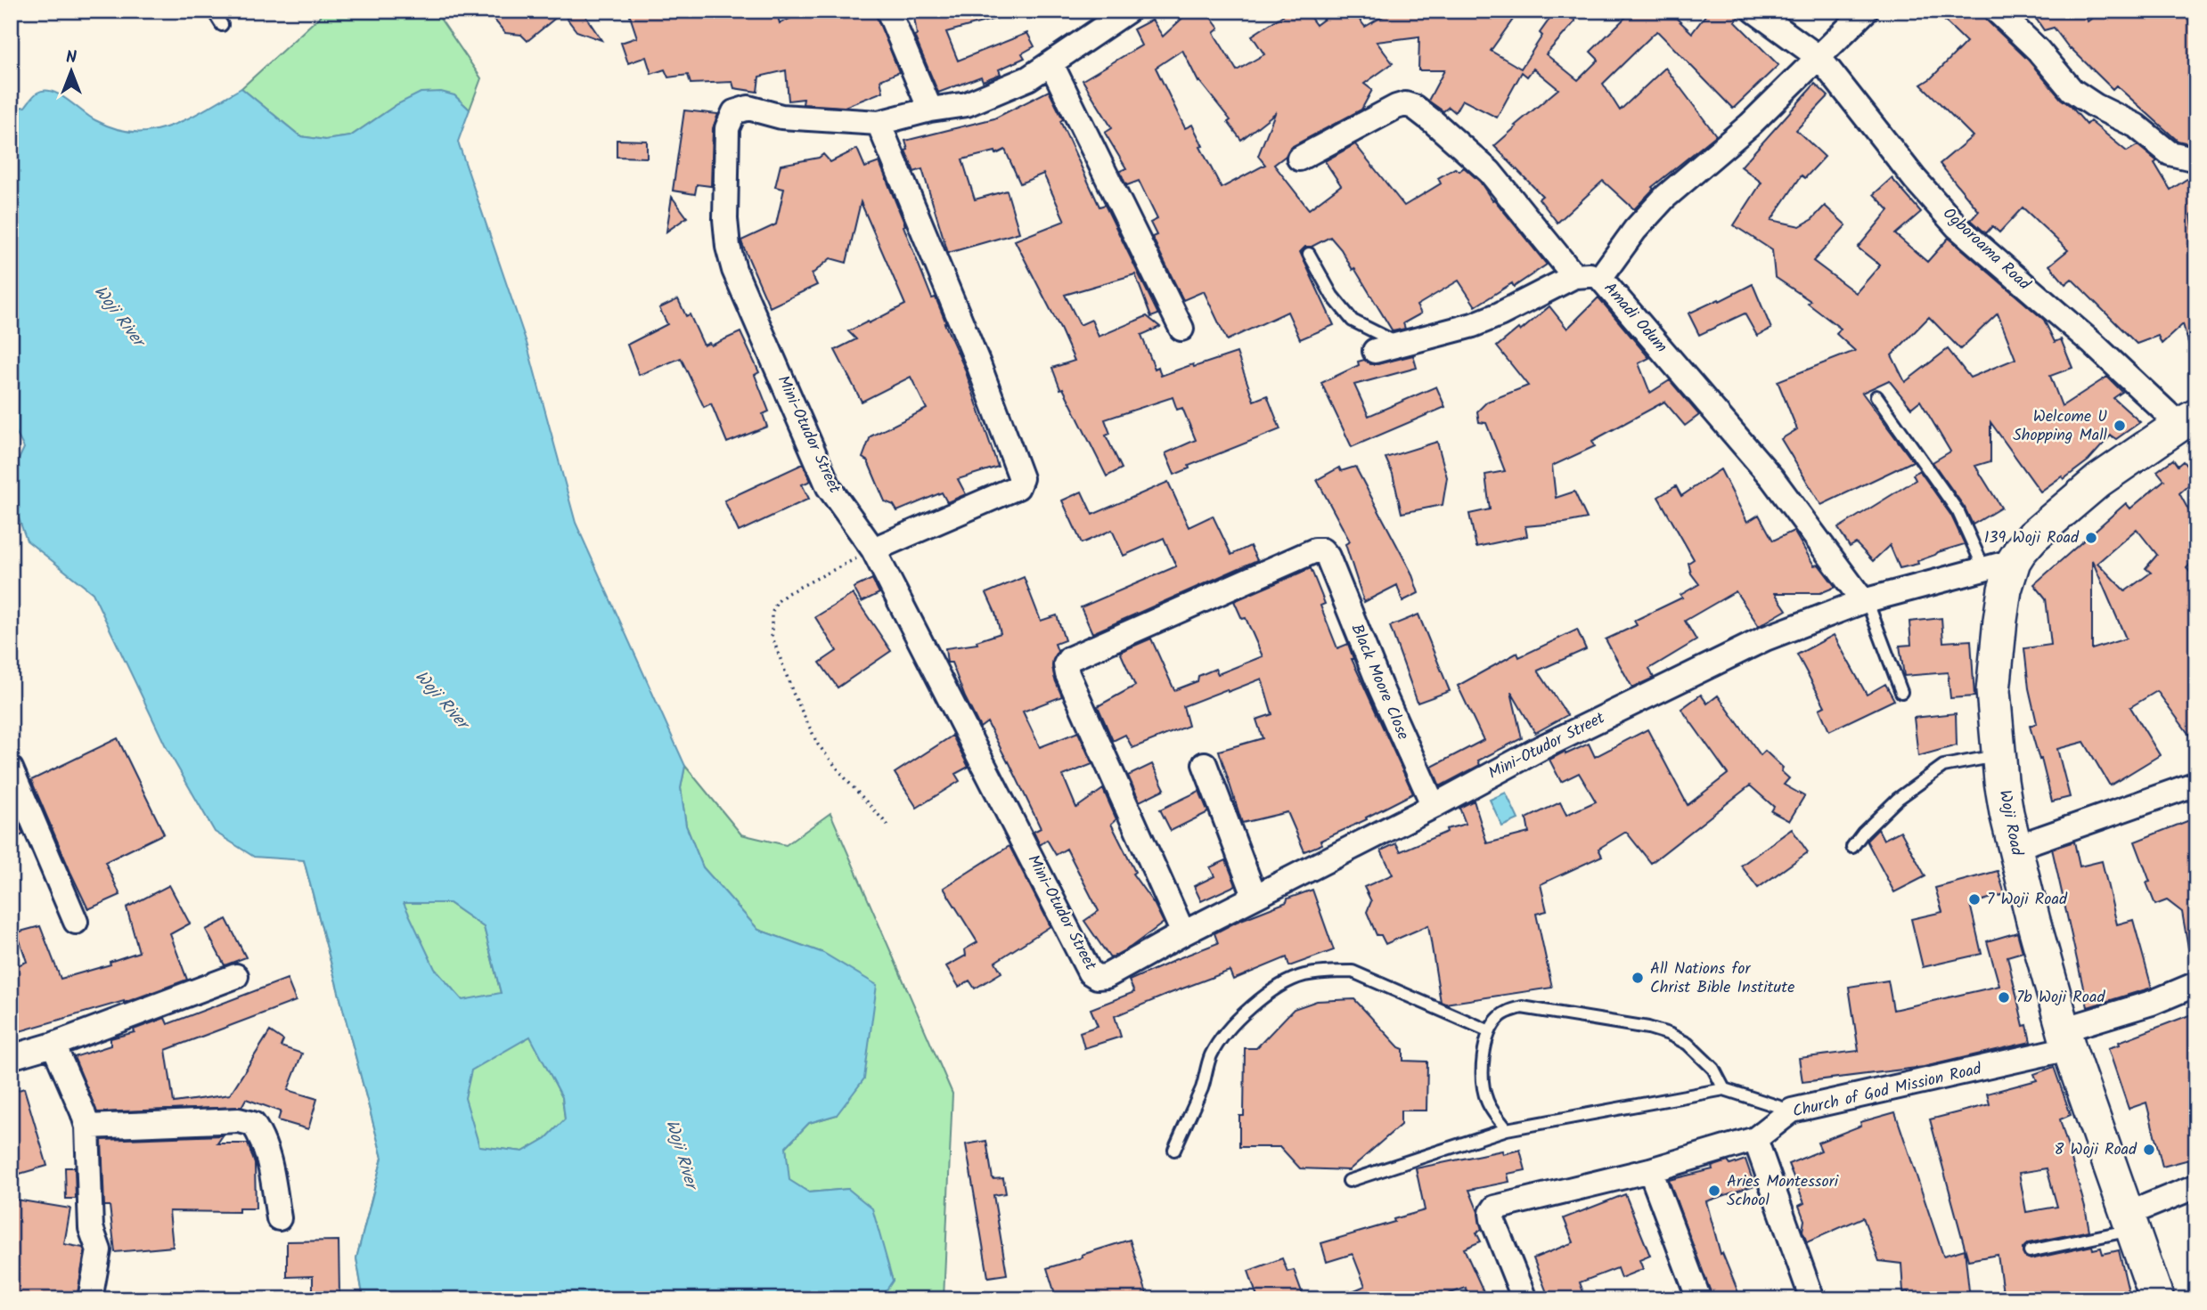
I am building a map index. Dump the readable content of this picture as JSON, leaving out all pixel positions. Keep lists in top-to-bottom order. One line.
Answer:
{"streets":{"main road":["Woji Road"],"street":["Ogboroama Road","Amadi Odum","Mini-Otudor Street","Black Moore Close","Church of God Mission Road"]},"crossings":[["Ogboroama Road","Amadi Odum"],["Ogboroama Road","Woji Road"],["Amadi Odum","Mini-Otudor Street"],["Mini-Otudor Street","Black Moore Close"],["Mini-Otudor Street","Woji Road"],["Woji Road","Church of God Mission Road"]],"water":["Woji River"],"places":["Welcome U Shopping Mall","139 Woji Road","7 Woji Road","All Nations for Christ Bible Institute","7b Woji Road","8 Woji Road","Aries Montessori School"],"north":"top"}
